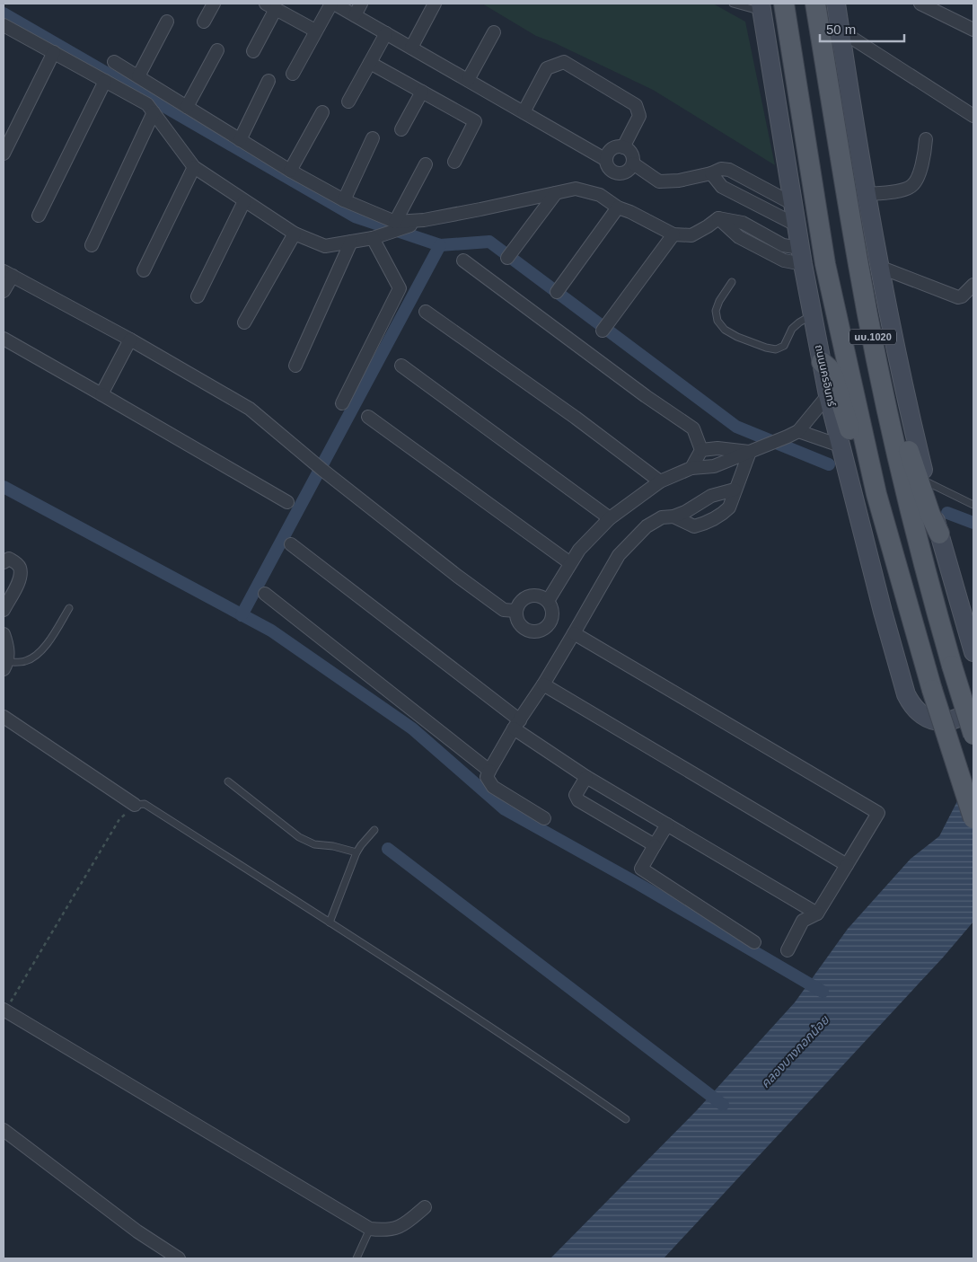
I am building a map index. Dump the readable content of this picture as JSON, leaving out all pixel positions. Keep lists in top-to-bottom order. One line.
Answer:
{"streets":{"main road":["นบ.1020","ถนนนครอินทร์"]},"water":["คลองบางกอกน้อย"],"scale_bar":"50 m"}
